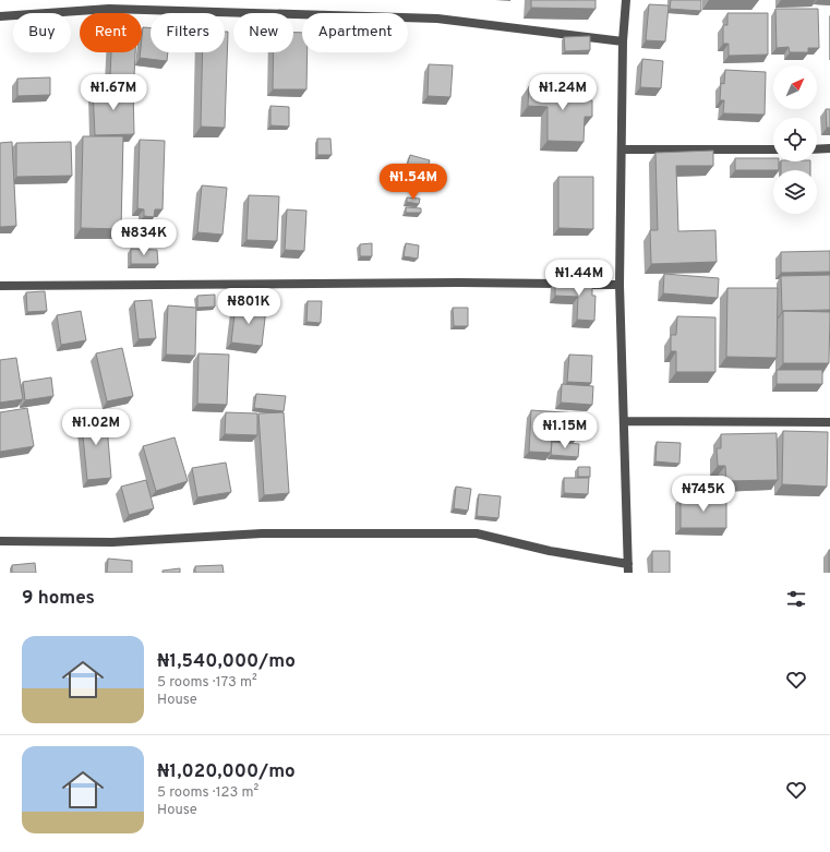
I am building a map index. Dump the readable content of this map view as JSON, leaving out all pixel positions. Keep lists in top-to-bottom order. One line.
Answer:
{"north":"top right","page":{"chip":["Buy","Rent","Filters","New","Apartment"],"price":["₦1.67M","₦1.24M","₦1.54M","₦834K","₦1.44M","₦801K","₦1.02M","₦1.15M","₦745K"],"heading":"9 homes","list":[{"name":"₦1,540,000/mo","note":"5 rooms · 173 m² · House"},{"name":"₦1,020,000/mo","note":"5 rooms · 123 m² · House"}]}}
